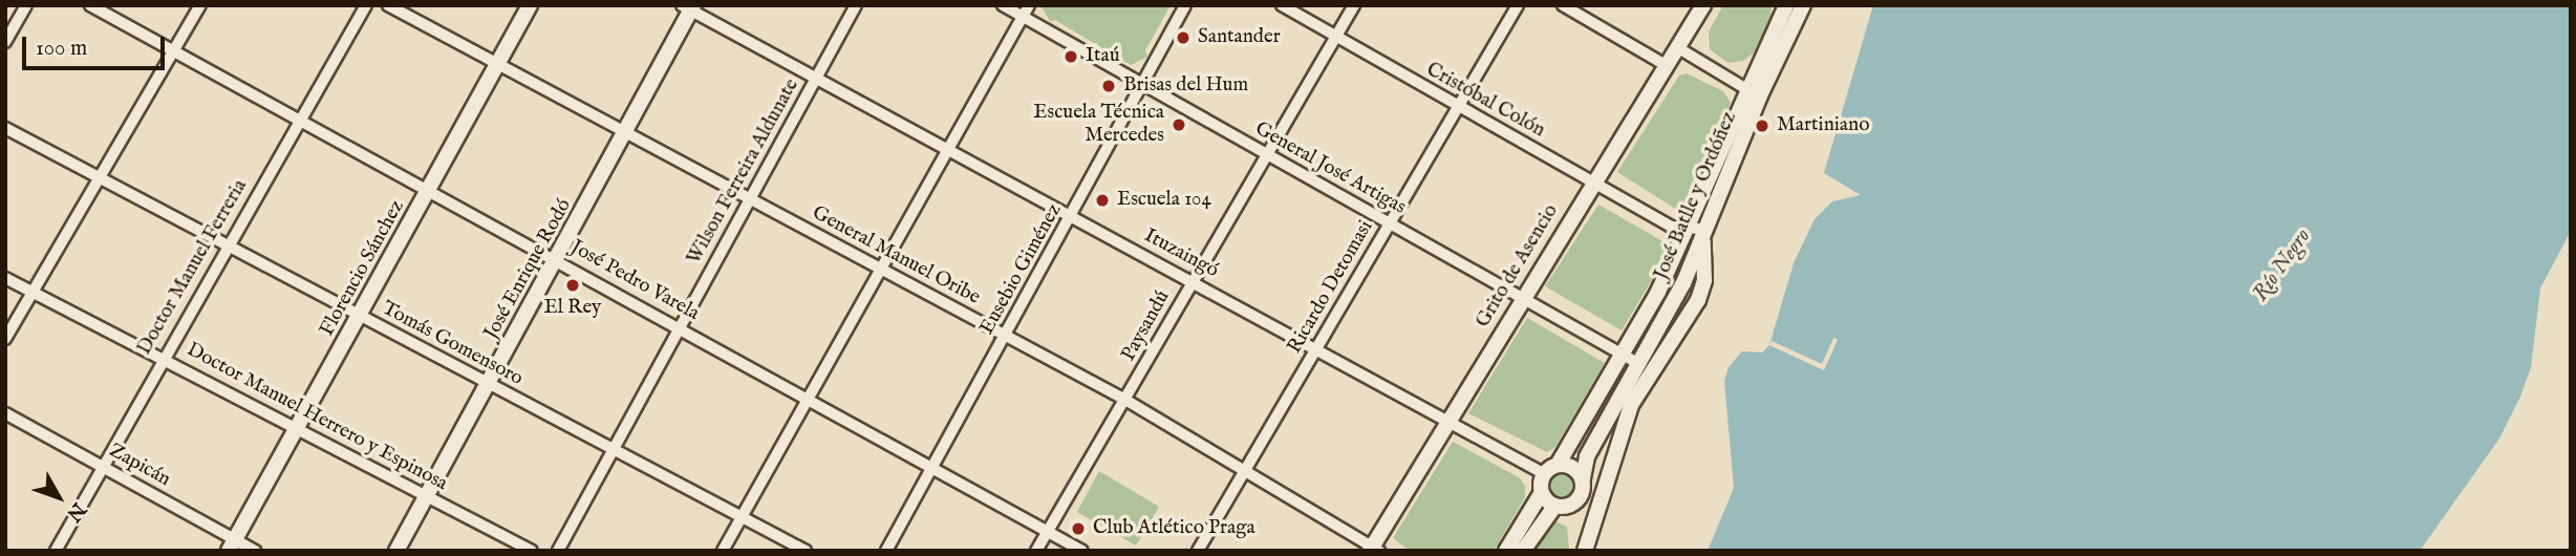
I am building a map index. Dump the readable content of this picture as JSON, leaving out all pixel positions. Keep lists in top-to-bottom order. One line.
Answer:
{"streets":{"street":["Cristóbal Colón","General José Artigas","Wilson Ferreira Aldunate","José Batlle y Ordóñez","Ituzaingó","General Manuel Oribe","Grito de Asencio","Doctor Manuel Ferreria","Florencio Sánchez","José Enrique Rodó","Eusebio Giménez","José Pedro Varela","Ricardo Detomasi","Paysandú","Tomás Gomensoro","Doctor Manuel Herrero y Espinosa","Zapicán"]},"crossings":[["Cristóbal Colón","Grito de Asencio"],["Cristóbal Colón","Ricardo Detomasi"],["Cristóbal Colón","Paysandú"],["General José Artigas","José Batlle y Ordóñez"],["General José Artigas","Grito de Asencio"],["General José Artigas","Eusebio Giménez"],["General José Artigas","Ricardo Detomasi"],["General José Artigas","Paysandú"],["Wilson Ferreira Aldunate","Ituzaingó"],["Wilson Ferreira Aldunate","General Manuel Oribe"],["Wilson Ferreira Aldunate","José Pedro Varela"],["Wilson Ferreira Aldunate","Tomás Gomensoro"],["José Batlle y Ordóñez","Ituzaingó"],["Ituzaingó","Grito de Asencio"],["Ituzaingó","José Enrique Rodó"],["Ituzaingó","Eusebio Giménez"],["Ituzaingó","Ricardo Detomasi"],["Ituzaingó","Paysandú"],["General Manuel Oribe","Grito de Asencio"],["General Manuel Oribe","Florencio Sánchez"],["General Manuel Oribe","José Enrique Rodó"],["General Manuel Oribe","Eusebio Giménez"],["General Manuel Oribe","Ricardo Detomasi"],["General Manuel Oribe","Paysandú"],["Doctor Manuel Ferreria","José Pedro Varela"],["Doctor Manuel Ferreria","Tomás Gomensoro"],["Doctor Manuel Ferreria","Doctor Manuel Herrero y Espinosa"],["Doctor Manuel Ferreria","Zapicán"],["Florencio Sánchez","José Pedro Varela"],["Florencio Sánchez","Tomás Gomensoro"],["Florencio Sánchez","Doctor Manuel Herrero y Espinosa"],["Florencio Sánchez","Zapicán"],["José Enrique Rodó","José Pedro Varela"],["José Enrique Rodó","Tomás Gomensoro"],["José Enrique Rodó","Doctor Manuel Herrero y Espinosa"],["Eusebio Giménez","José Pedro Varela"],["José Pedro Varela","Paysandú"]],"water":["Río Negro"],"places":["Santander","Itaú","Brisas del Hum","Escuela Técnica Mercedes","Martiniano","Escuela 104","El Rey","Club Atlético Praga"],"scale_bar":"100 m","north":"bottom right"}
